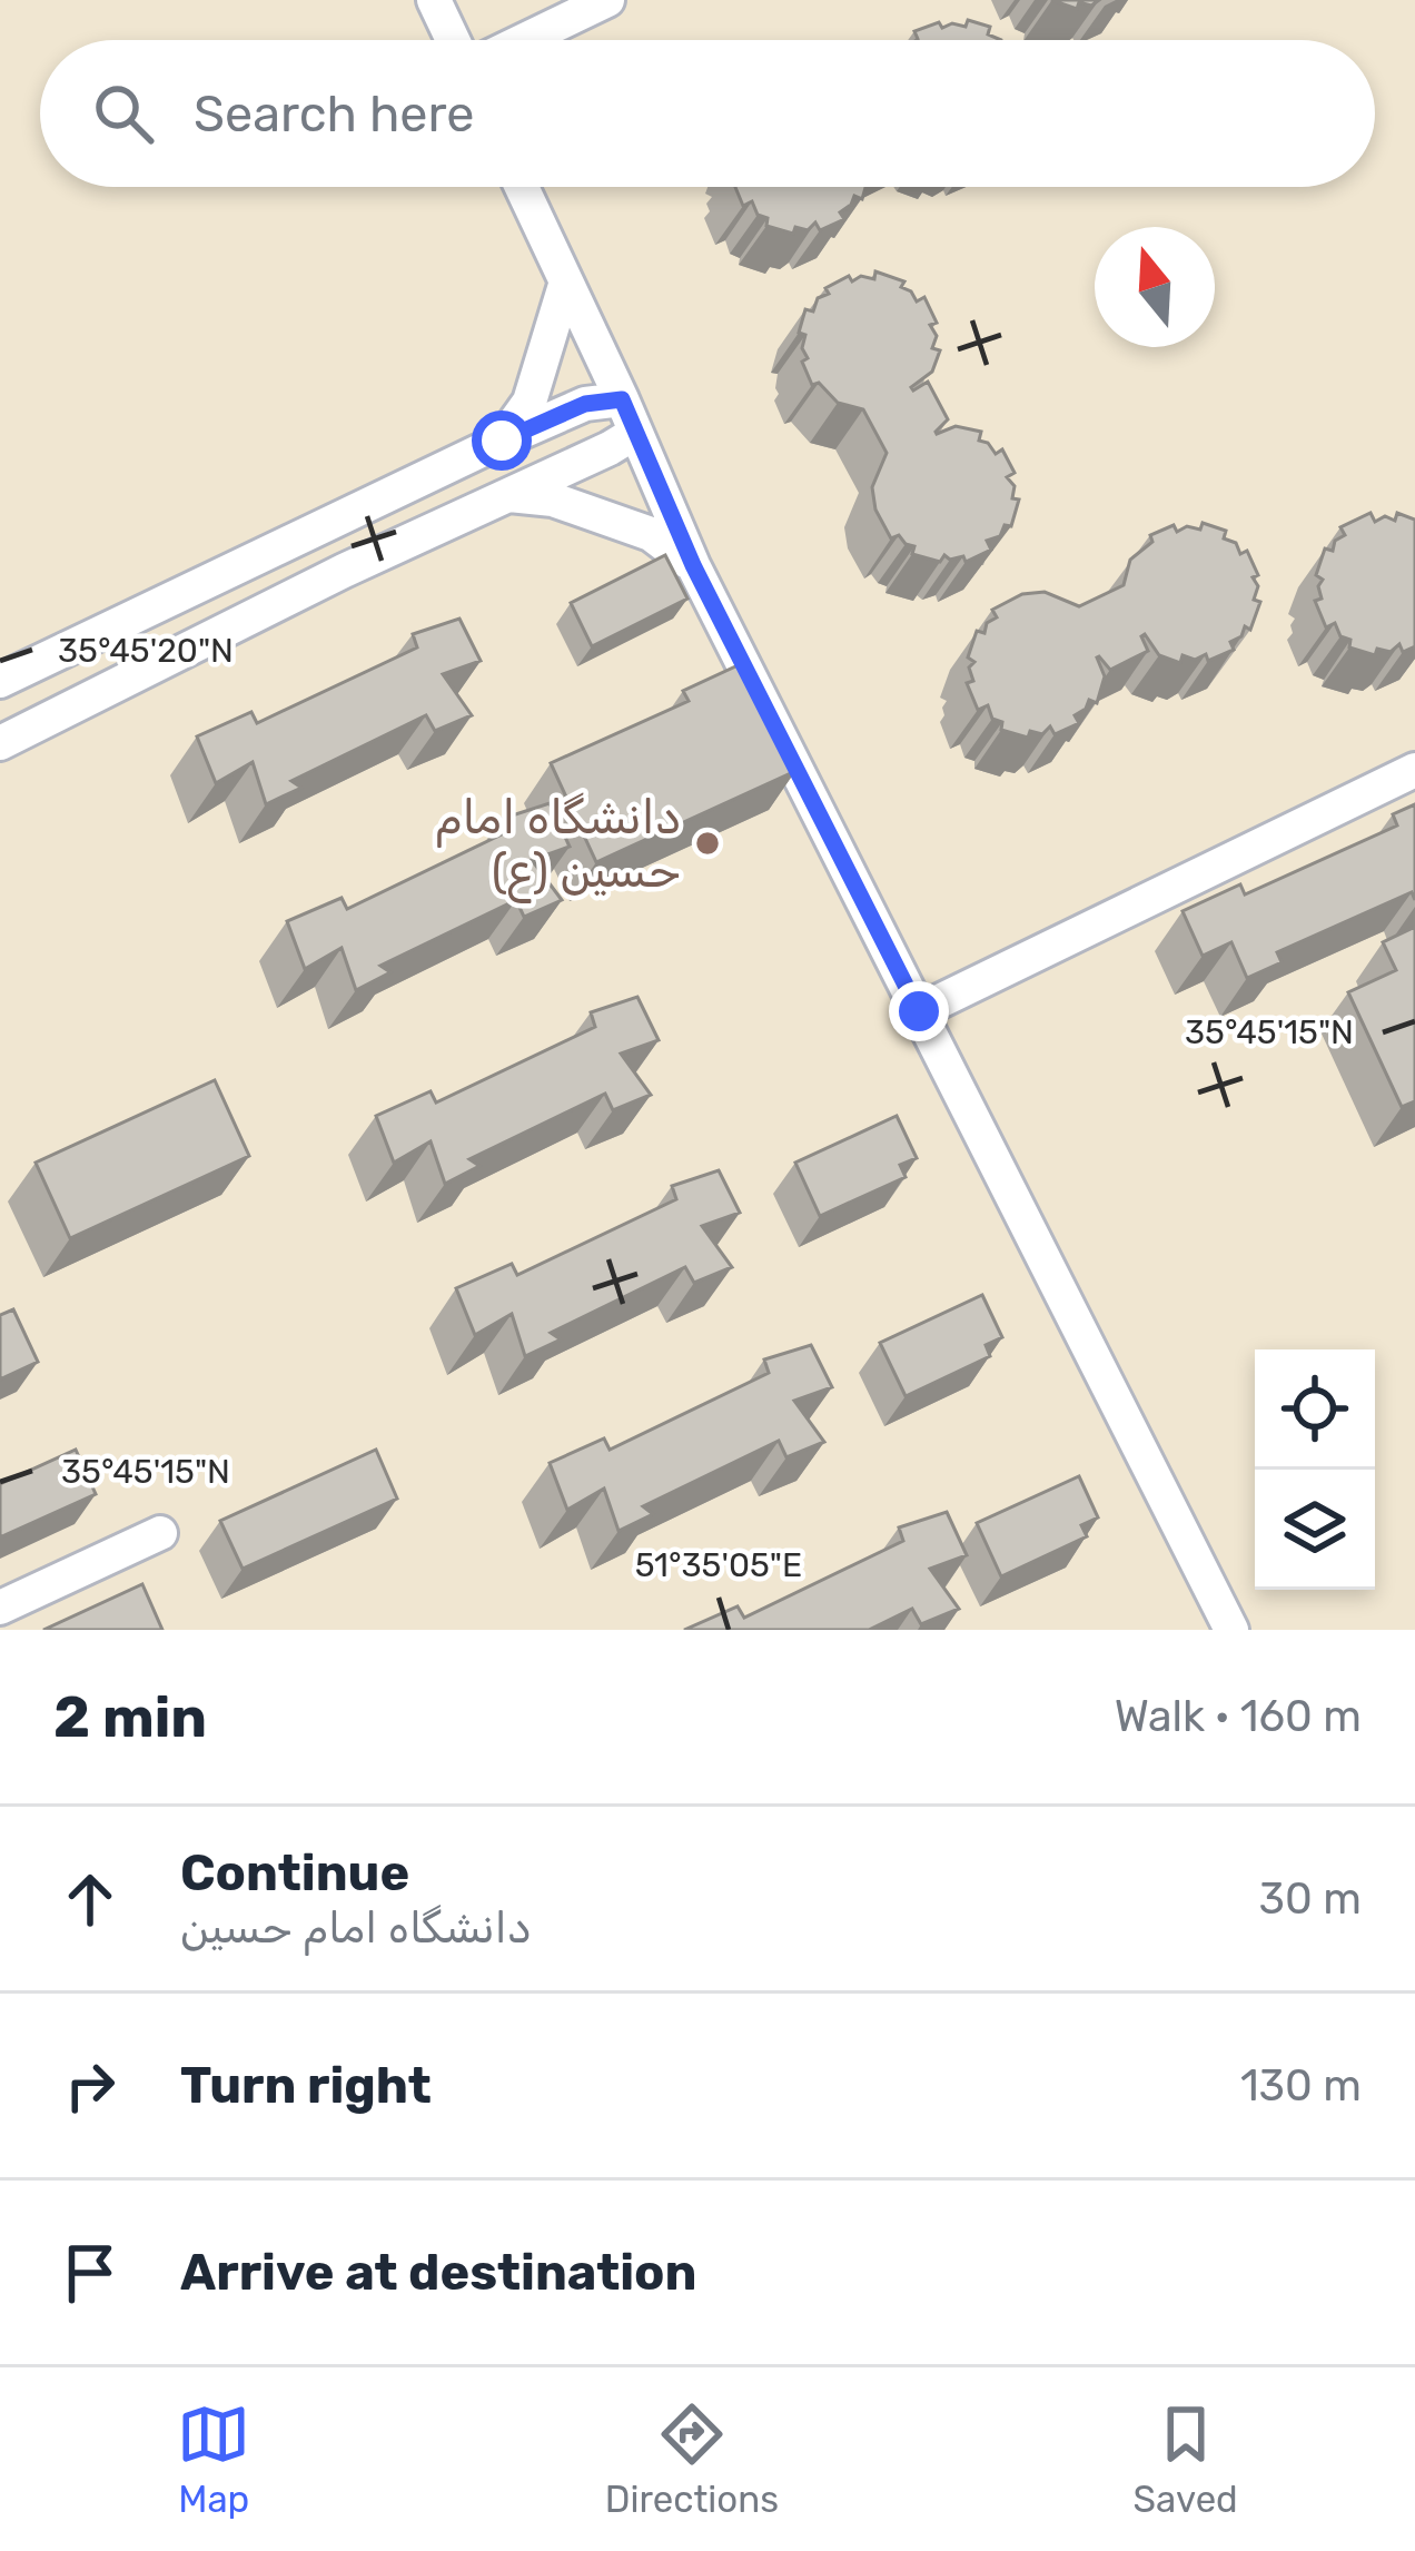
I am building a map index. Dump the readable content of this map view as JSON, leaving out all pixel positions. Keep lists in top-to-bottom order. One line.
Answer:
{"places":["دانشگاه امام حسین (ع)"],"north":"top","page":{"search":"Search here","heading":["2 min","Walk · 160 m"],"list":[["Continue","دانشگاه امام حسین","30 m"],["Turn right","130 m"],"Arrive at destination"],"nav":["Map","Directions","Saved"]},"coordinates":["35°45'20\"N","35°45'15\"N","51°35'05\"E"]}
